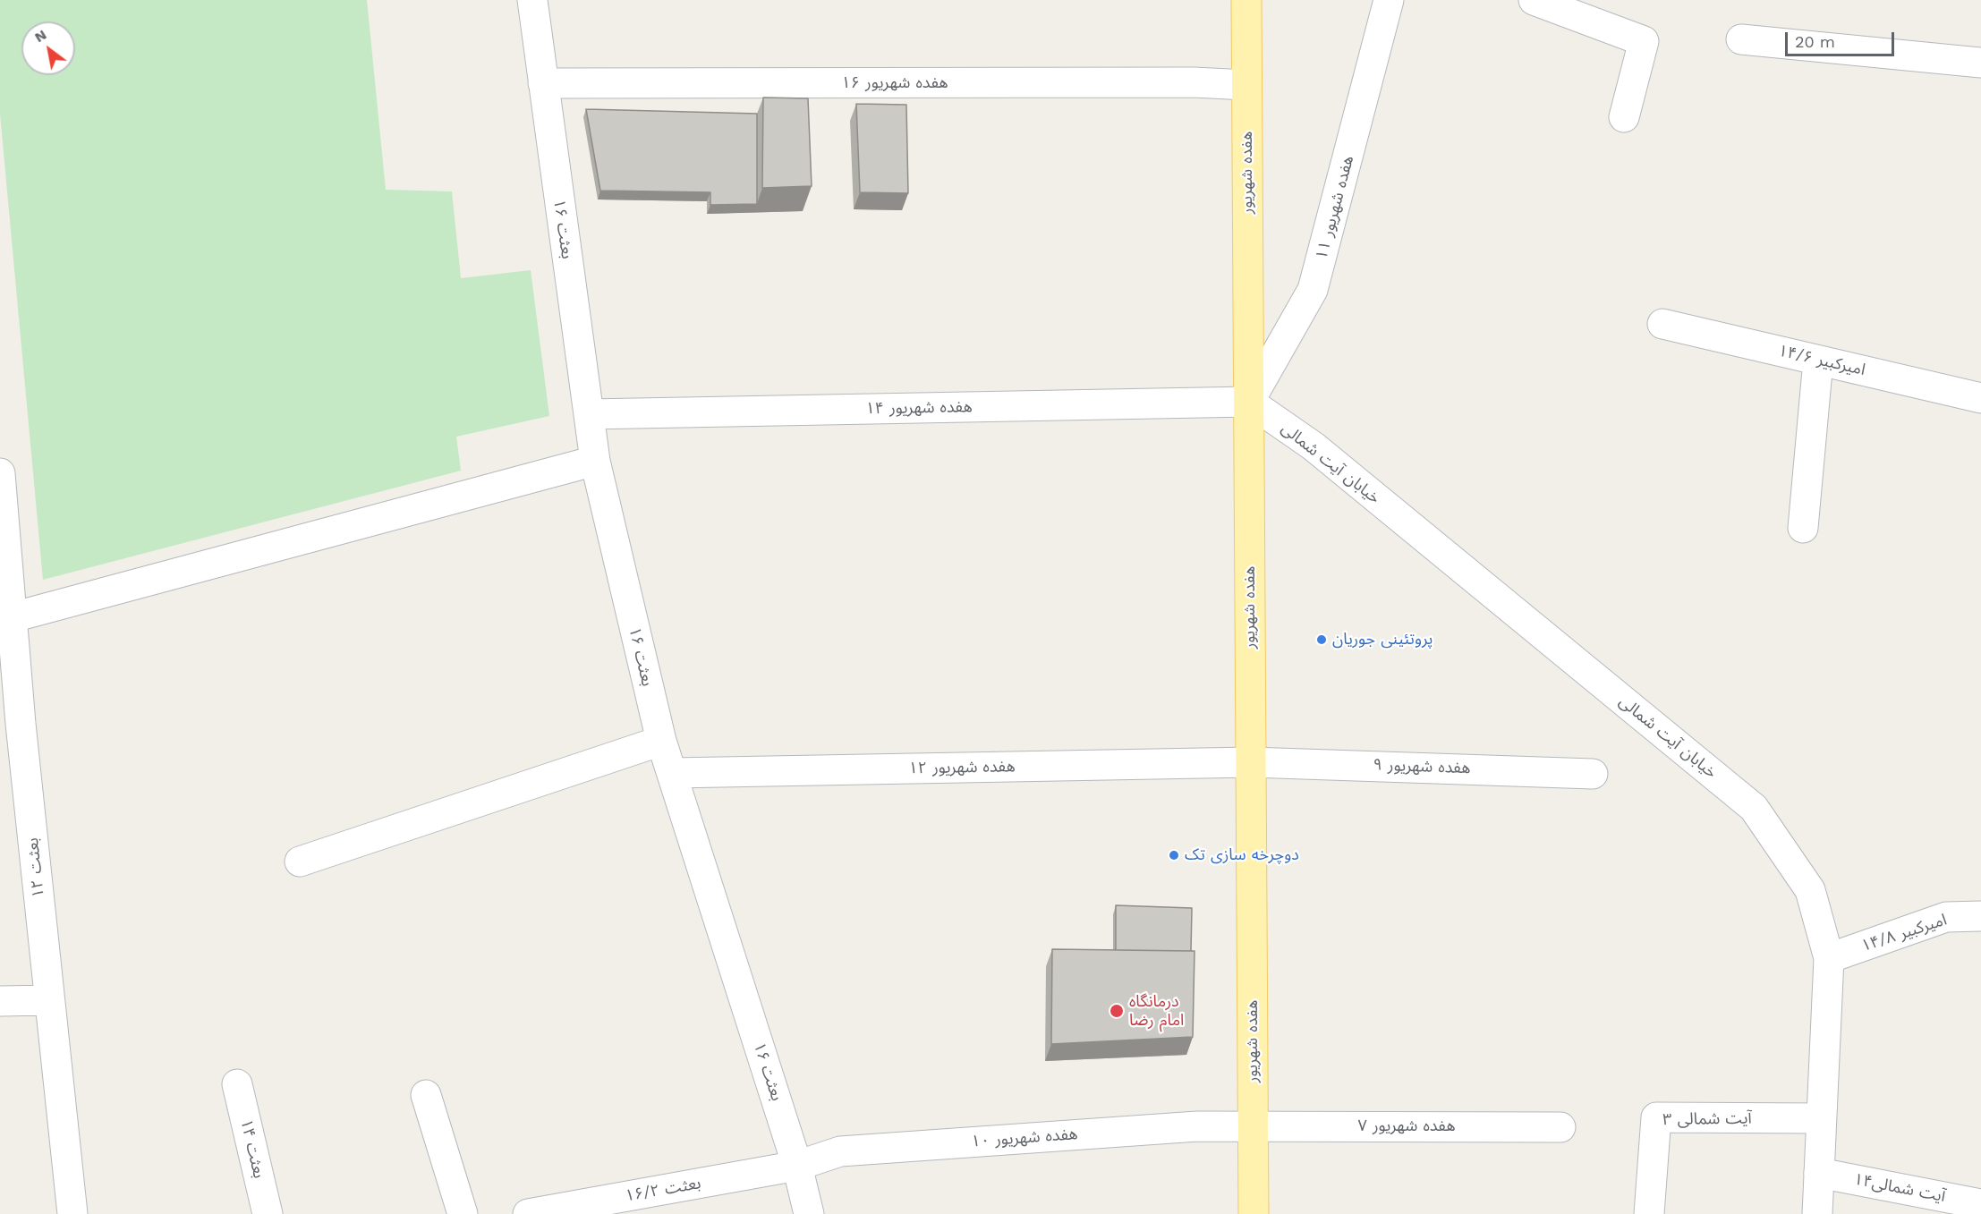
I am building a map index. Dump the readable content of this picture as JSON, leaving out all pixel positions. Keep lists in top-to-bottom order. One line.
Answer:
{"streets":{"main road":["هفده شهریور"],"street":["هفده شهریور ۱۶","هفده شهریور ۱۱","بعثت ۱۶","امیرکبیر ۱۴/۶","هفده شهریور ۱۴","خیابان آیت شمالی","هفده شهریور ۹","هفده شهریور ۱۲","بعثت ۱۲","امیرکبیر ۱۴/۸","آیت شمالی ۳","هفده شهریور ۷","هفده شهریور ۱۰","بعثت ۱۴","آیت شمالی۱۴","بعثت ۱۶/۲"]},"crossings":[["هفده شهریور ۱۶","هفده شهریور"],["هفده شهریور ۱۶","بعثت ۱۶"],["هفده شهریور","هفده شهریور ۱۱"],["هفده شهریور","هفده شهریور ۱۴"],["هفده شهریور","خیابان آیت شمالی"],["هفده شهریور","هفده شهریور ۹"],["هفده شهریور","هفده شهریور ۱۲"],["هفده شهریور","هفده شهریور ۷"],["هفده شهریور","هفده شهریور ۱۰"],["هفده شهریور ۱۱","هفده شهریور ۱۴"],["هفده شهریور ۱۱","خیابان آیت شمالی"],["بعثت ۱۶","هفده شهریور ۱۴"],["بعثت ۱۶","هفده شهریور ۱۲"],["بعثت ۱۶","هفده شهریور ۱۰"],["بعثت ۱۶","بعثت ۱۶/۲"],["هفده شهریور ۱۴","خیابان آیت شمالی"],["خیابان آیت شمالی","امیرکبیر ۱۴/۸"],["خیابان آیت شمالی","آیت شمالی ۳"],["خیابان آیت شمالی","آیت شمالی۱۴"],["هفده شهریور ۹","هفده شهریور ۱۲"],["هفده شهریور ۷","هفده شهریور ۱۰"],["هفده شهریور ۱۰","بعثت ۱۶/۲"]],"places":["پروتئینی جوریان","دوچرخه سازی تک","درمانگاه امام رضا"],"scale_bar":"20 m","north":"top left"}
